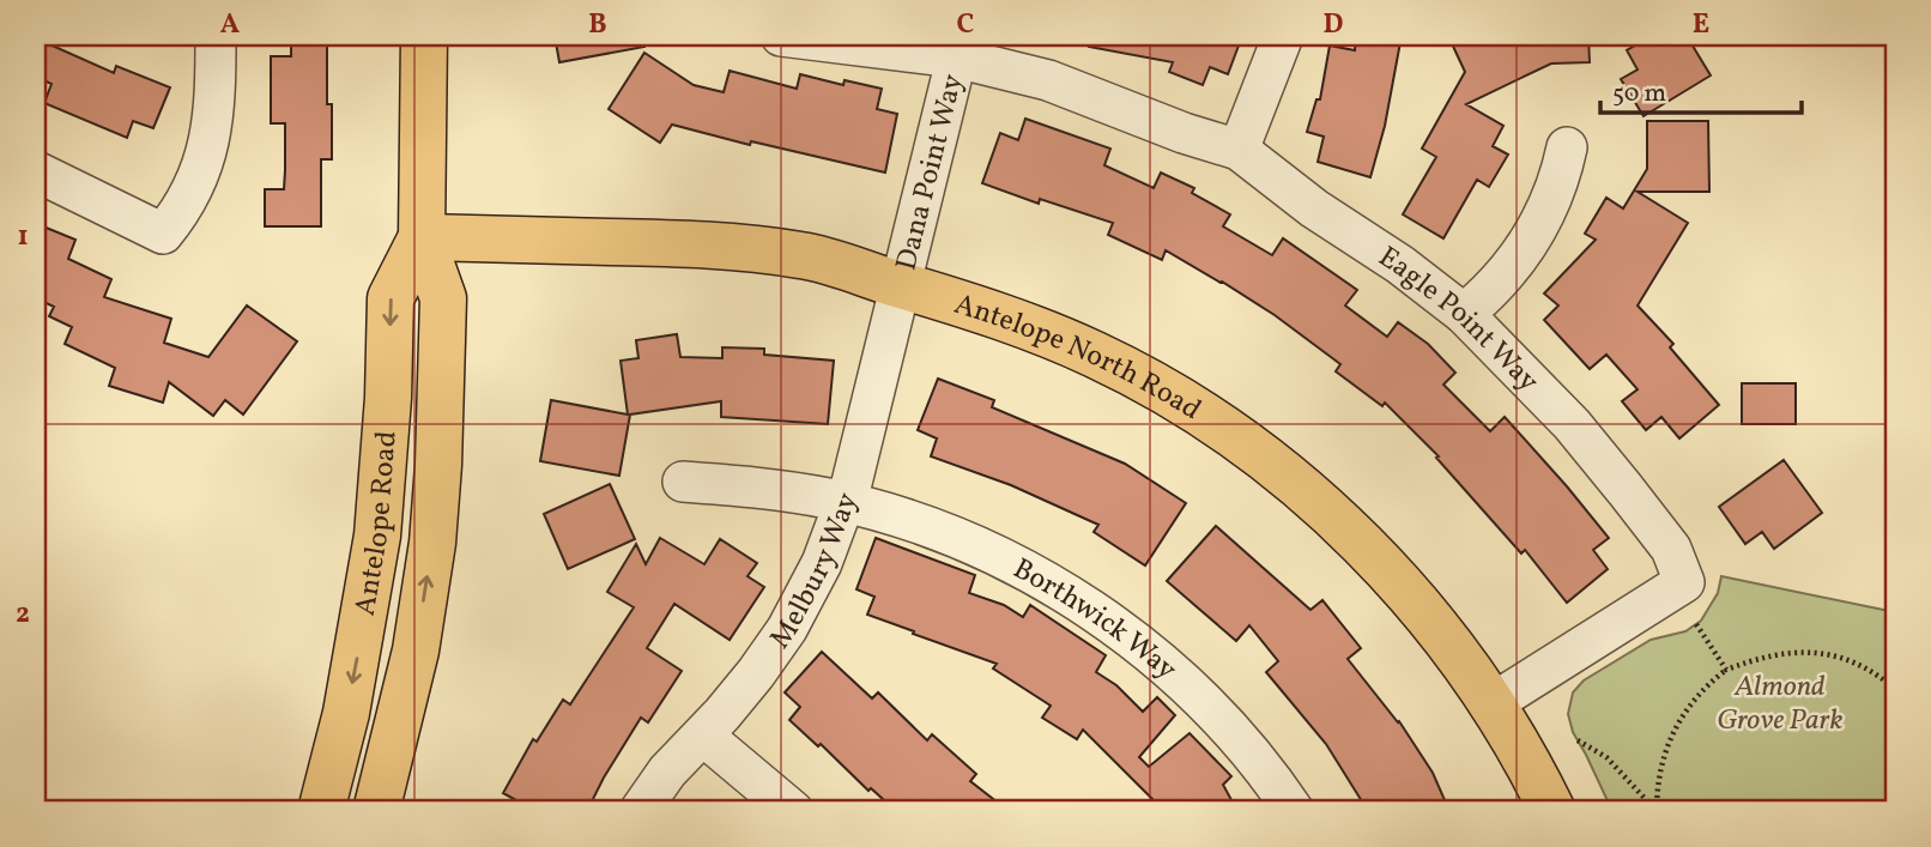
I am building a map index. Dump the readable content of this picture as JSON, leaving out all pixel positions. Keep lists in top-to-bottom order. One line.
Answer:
{"streets":{"main road":["Antelope North Road","Antelope Road"],"street":["Dana Point Way","Eagle Point Way","Melbury Way","Borthwick Way"]},"crossings":[["Dana Point Way","Eagle Point Way"],["Dana Point Way","Antelope North Road"],["Dana Point Way","Melbury Way"],["Eagle Point Way","Antelope North Road"],["Antelope North Road","Antelope Road"],["Antelope North Road","Melbury Way"],["Melbury Way","Borthwick Way"]],"parks":["Almond Grove Park"],"scale_bar":"50 m","grid":{"columns":["A","B","C","D","E"],"rows":["1","2"]}}
